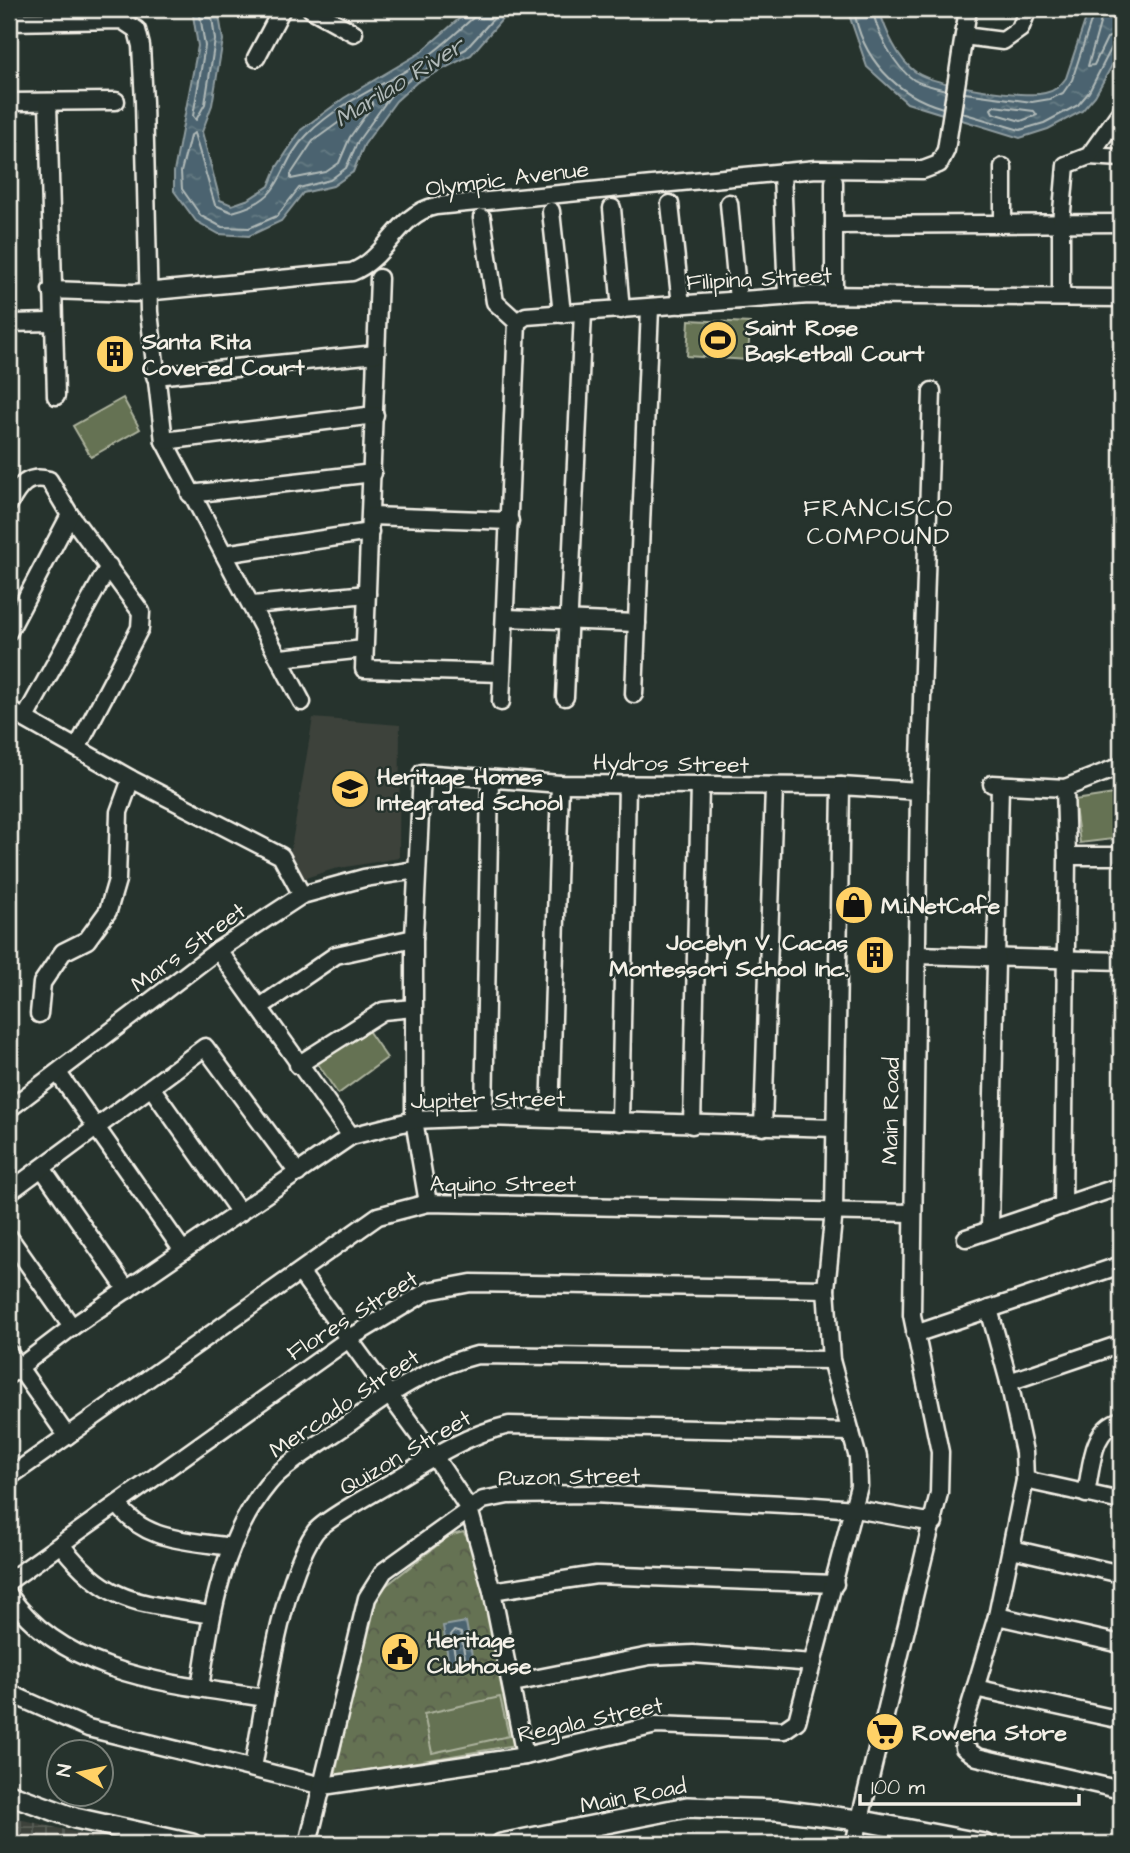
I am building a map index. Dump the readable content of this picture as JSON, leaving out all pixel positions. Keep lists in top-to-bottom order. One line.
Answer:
{"streets":{"main road":["Main Road"],"street":["Olympic Avenue","Filipina Street","Hydros Street","Mars Street","Jupiter Street","Aquino Street","Flores Street","Mercado Street","Quizon Street","Puzon Street","Regala Street"]},"crossings":[["Hydros Street","Mars Street"],["Hydros Street","Main Road"],["Hydros Street","Regala Street"],["Jupiter Street","Regala Street"],["Main Road","Aquino Street"],["Main Road","Puzon Street"],["Aquino Street","Regala Street"],["Flores Street","Regala Street"],["Mercado Street","Regala Street"],["Quizon Street","Regala Street"],["Puzon Street","Regala Street"]],"districts":["FRANCISCO COMPOUND"],"water":["Marilao River"],"places":{"sports":["Saint Rose Basketball Court"],"building":["Santa Rita Covered Court","Jocelyn V. Cacas Montessori School Inc."],"school or university":["Heritage Homes Integrated School"],"shop":["M.i.NetCafe"],"public building":["Heritage Clubhouse"],"supermarket":["Rowena Store"]},"scale_bar":"100 m","north":"left"}
